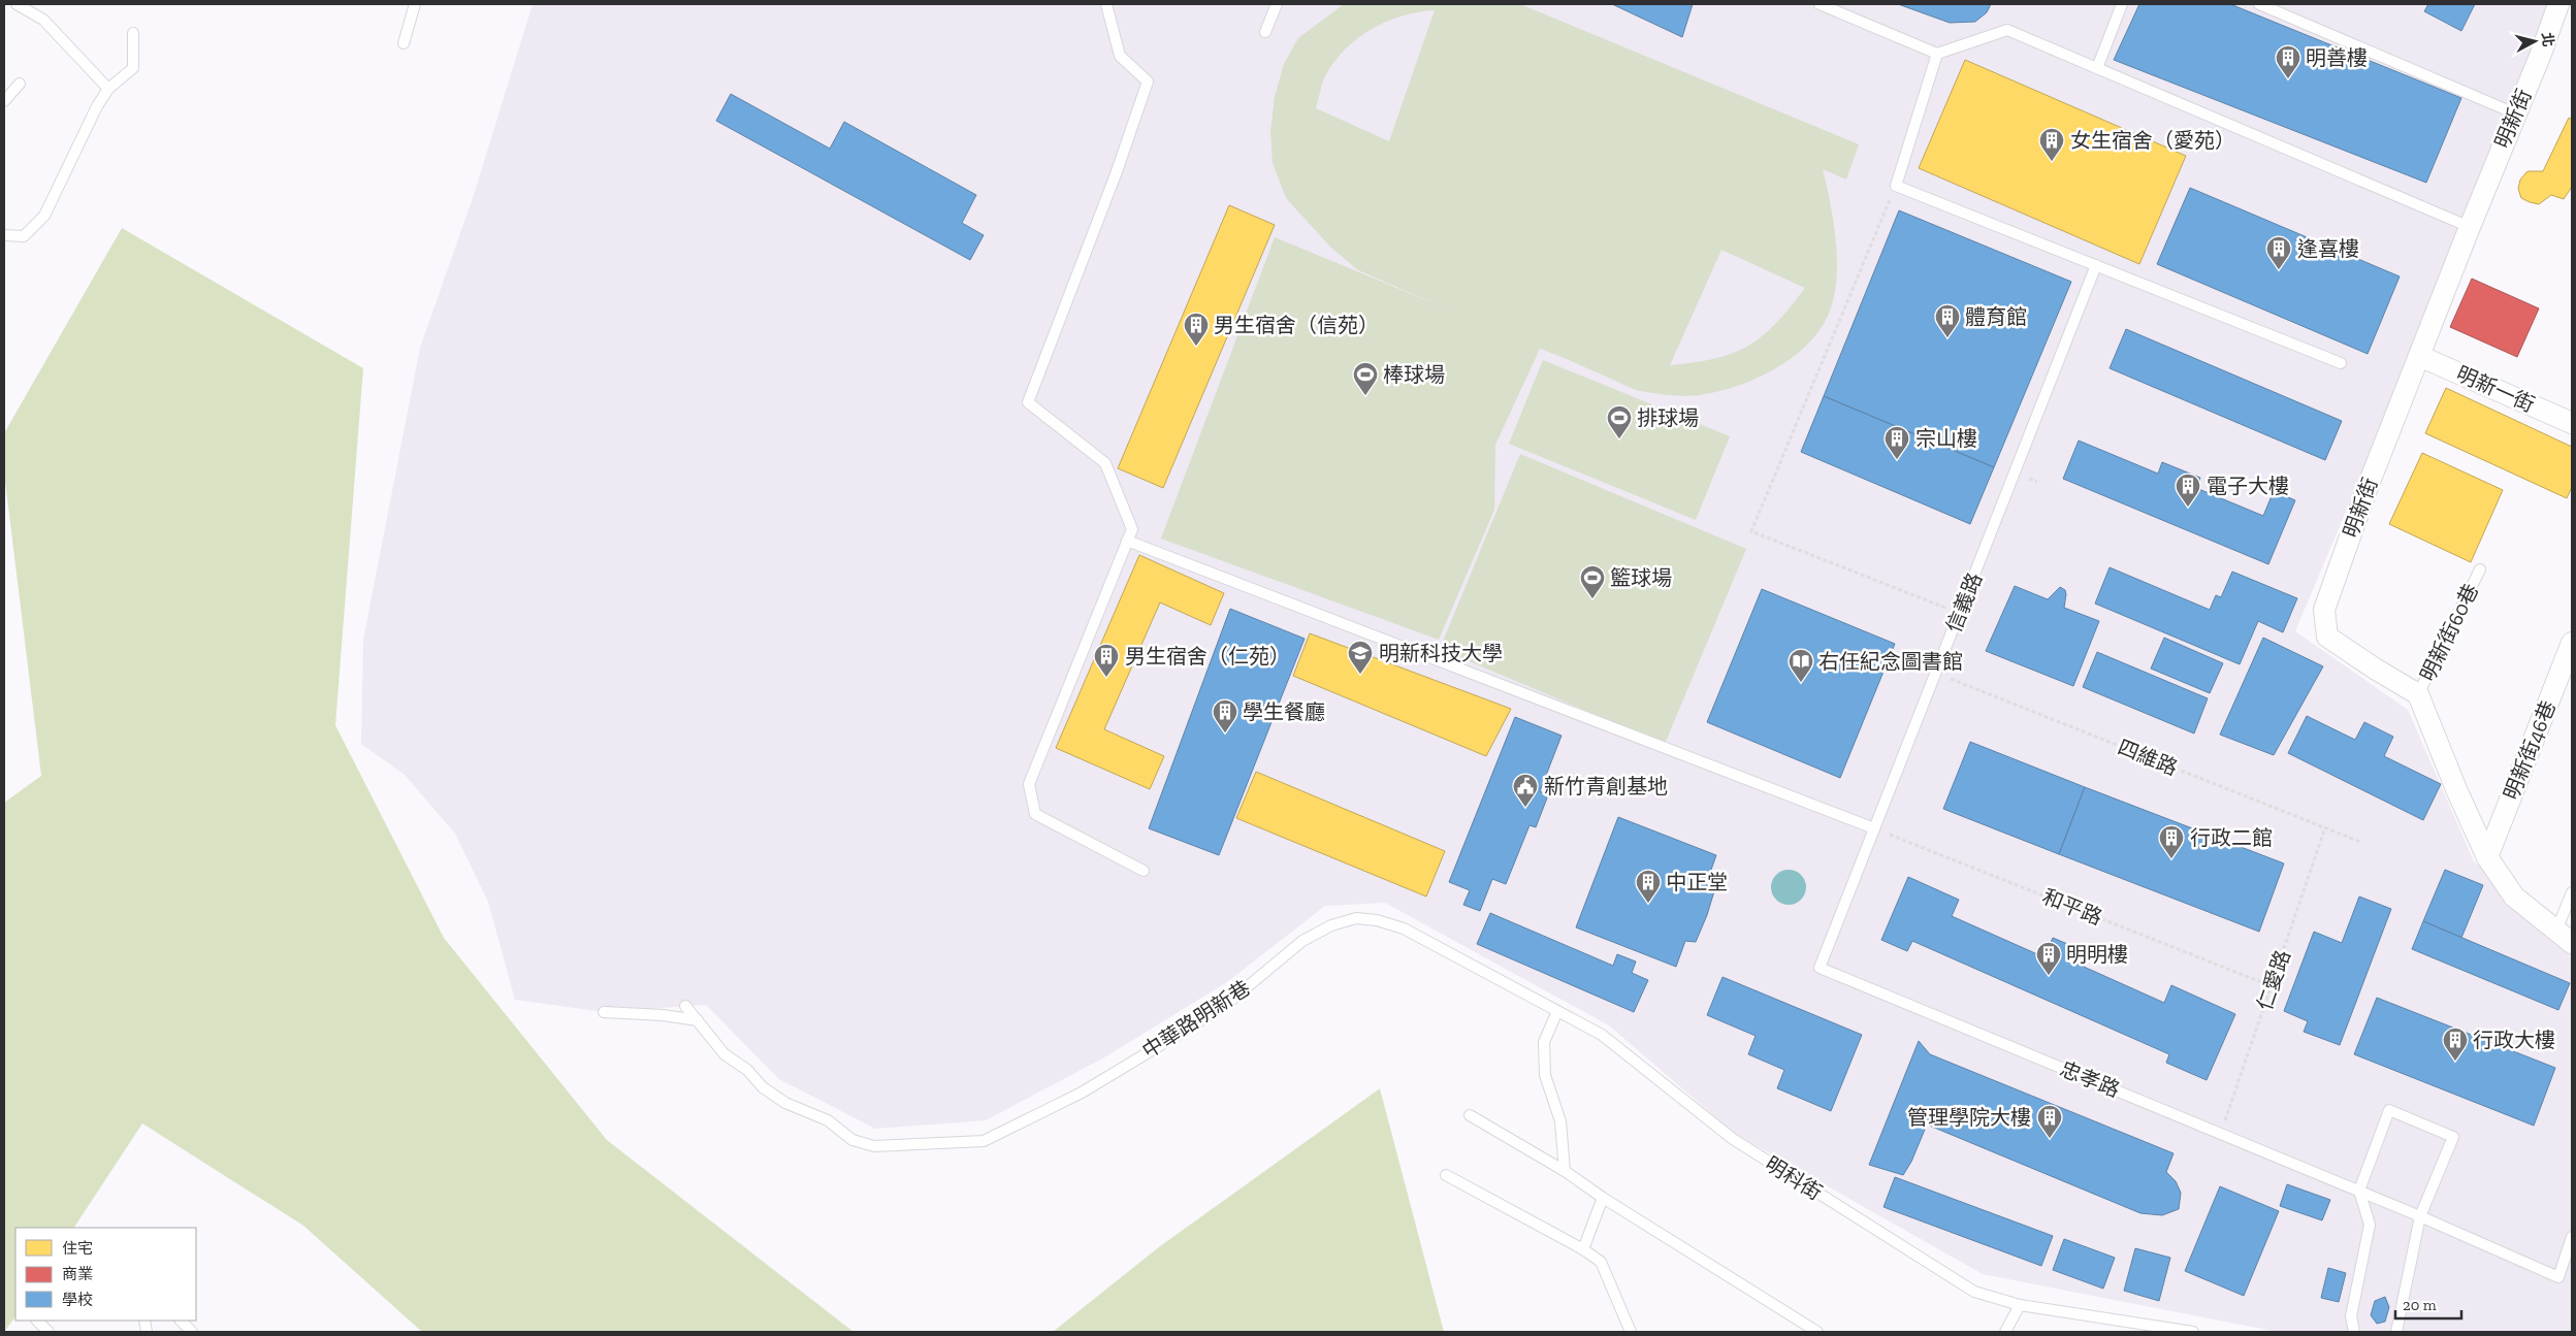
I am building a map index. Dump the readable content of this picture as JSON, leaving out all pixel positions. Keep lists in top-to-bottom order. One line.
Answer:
{"streets":{"street":["明新街","明新一街","明新街46巷"],"lane":["信義路","明新街60巷","中華路明新巷","忠孝路","明科街"],"path":["四維路","和平路","仁愛路"]},"crossings":[["明新街","明新一街"],["明新街","明新街60巷"],["信義路","四維路"],["信義路","和平路"],["信義路","忠孝路"],["四維路","仁愛路"],["和平路","仁愛路"],["仁愛路","忠孝路"],["中華路明新巷","明科街"]],"places":{"building":["明善樓","女生宿舍（愛苑）","逢喜樓","體育館","男生宿舍（信苑）","宗山樓","電子大樓","男生宿舍（仁苑）","學生餐廳","行政二館","中正堂","明明樓","行政大樓","管理學院大樓"],"sports":["棒球場","排球場","籃球場"],"school or university":["明新科技大學"],"library":["右任紀念圖書館"],"public building":["新竹青創基地"]},"legend":["住宅","商業","學校"],"scale_bar":"20 m","north":"right"}
